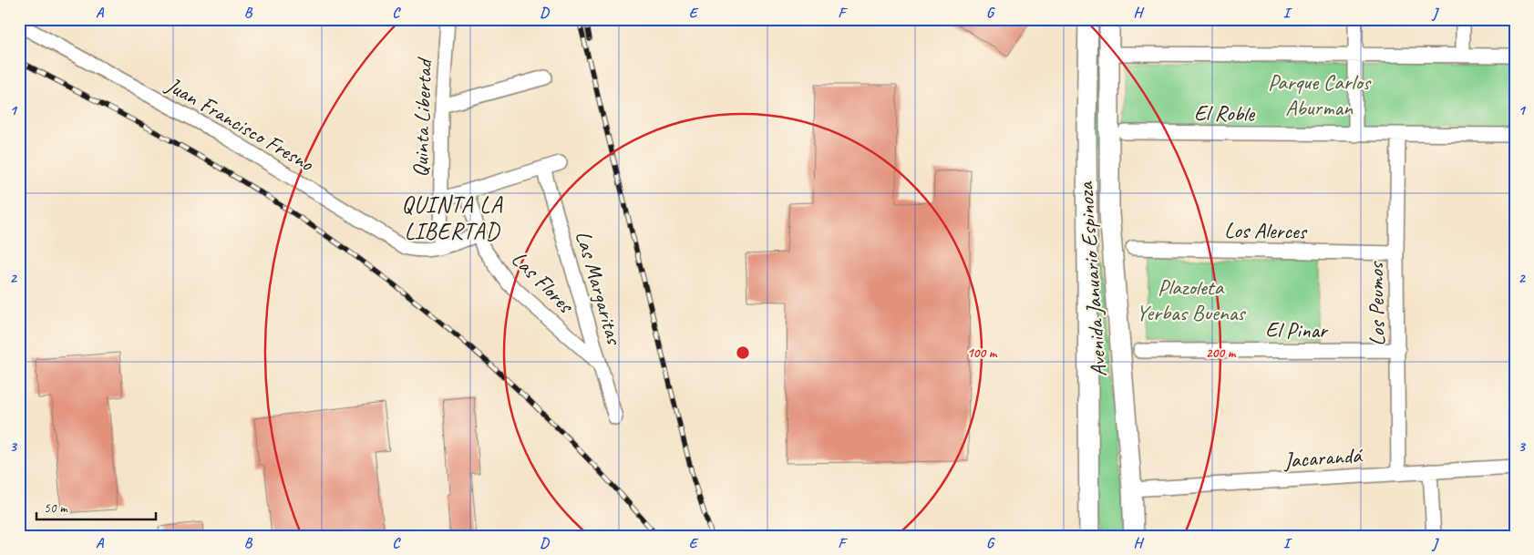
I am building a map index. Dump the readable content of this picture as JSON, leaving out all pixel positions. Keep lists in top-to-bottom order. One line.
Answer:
{"streets":{"main road":["Avenida Januario Espinoza"],"street":["El Roble","Quinta Libertad","Juan Francisco Fresno","Los Alerces","Las Flores","Las Margaritas","Los Peumos","El Pinar","Jacarandá"]},"crossings":[["El Roble","Los Peumos"],["Quinta Libertad","Juan Francisco Fresno"],["Juan Francisco Fresno","Las Flores"],["Los Alerces","Los Peumos"],["Avenida Januario Espinoza","Jacarandá"],["Las Flores","Las Margaritas"],["Los Peumos","El Pinar"],["Los Peumos","Jacarandá"]],"districts":["QUINTA LA LIBERTAD"],"parks":["Parque Carlos Aburman","Plazoleta Yerbas Buenas"],"scale_bar":"50 m","grid":{"columns":["A","B","C","D","E","F","G","H","I","J"],"rows":["1","2","3"]},"rings":["100 m","200 m"]}
